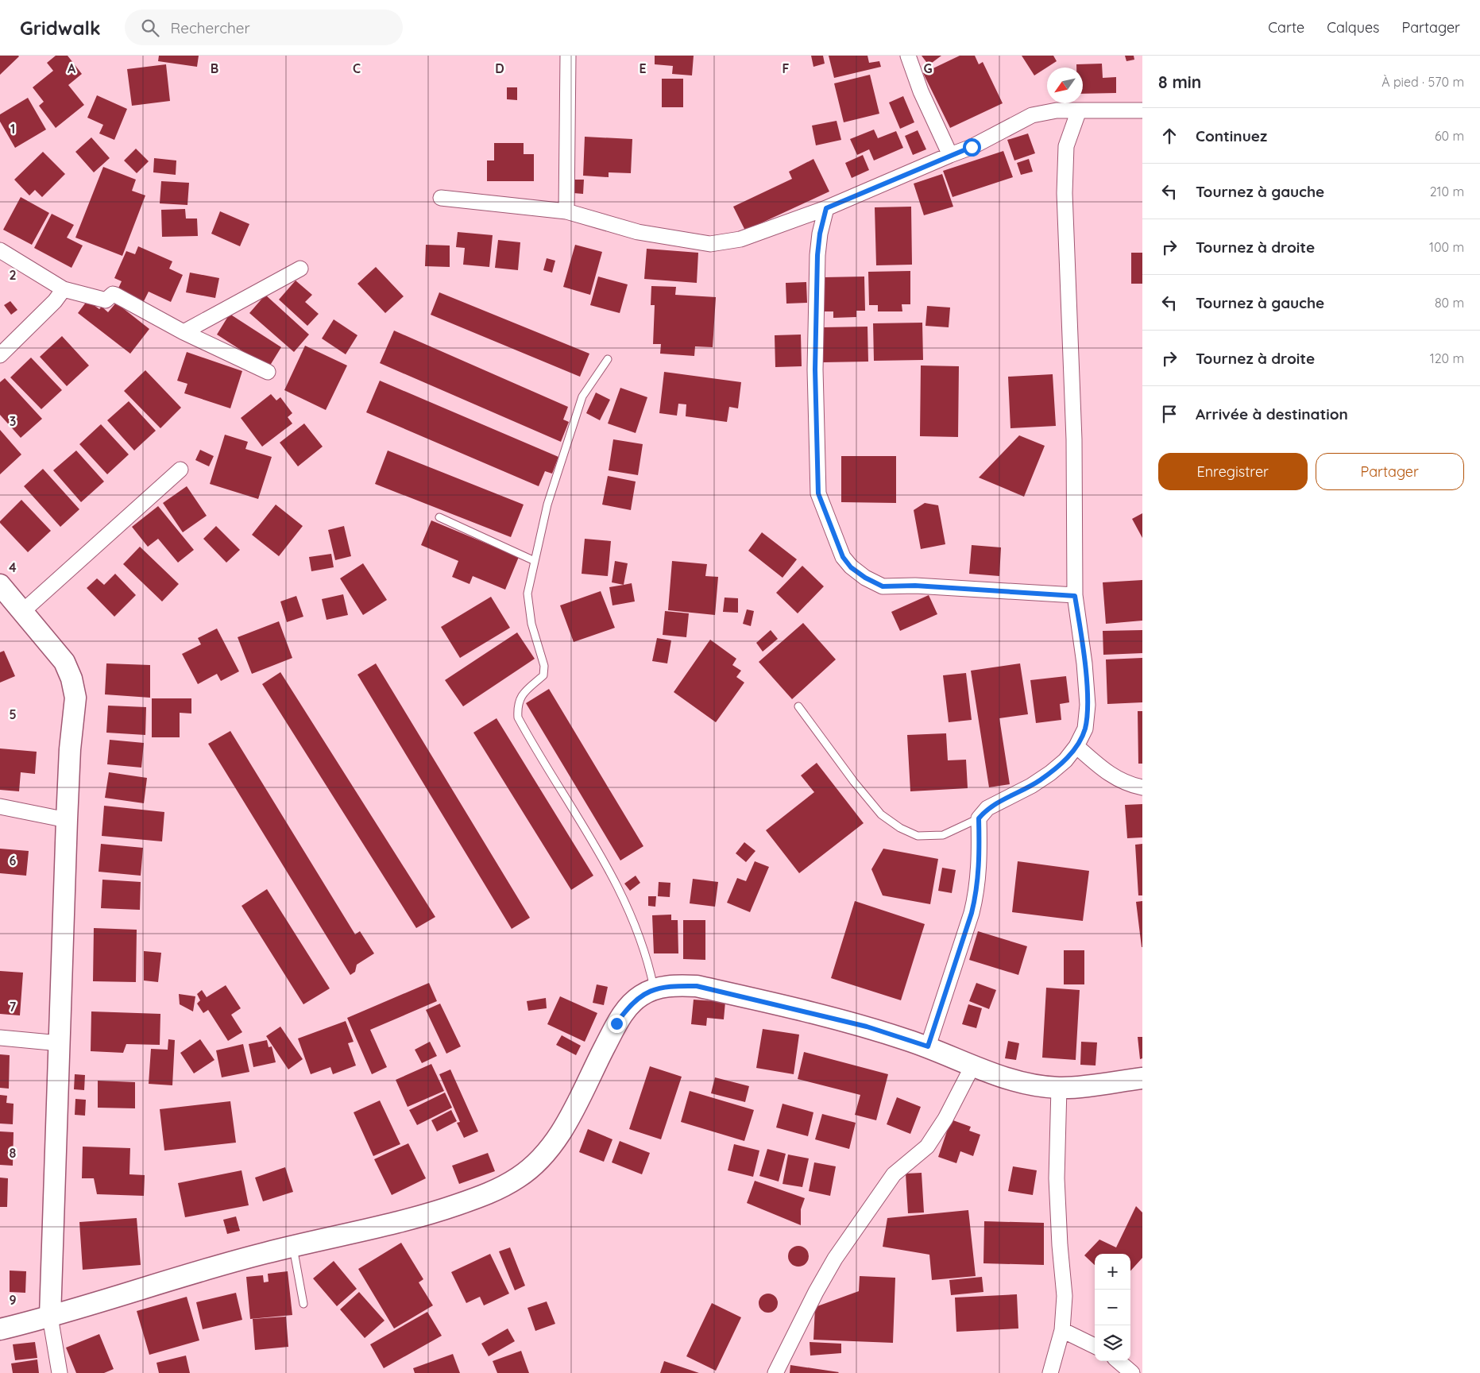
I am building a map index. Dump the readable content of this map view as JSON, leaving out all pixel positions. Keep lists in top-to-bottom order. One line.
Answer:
{"north":"bottom left","page":{"header":"Gridwalk","search":"Rechercher","nav":["Carte","Calques","Partager"],"heading":["8 min","À pied · 570 m"],"list":[["Continuez","60 m"],["Tournez à gauche","210 m"],["Tournez à droite","100 m"],["Tournez à gauche","80 m"],["Tournez à droite","120 m"],"Arrivée à destination"],"buttons":["Enregistrer","Partager"],"map_buttons":["+","−"]},"grid":{"columns":["A","B","C","D","E","F","G"],"rows":["1","2","3","4","5","6","7","8","9"]}}
